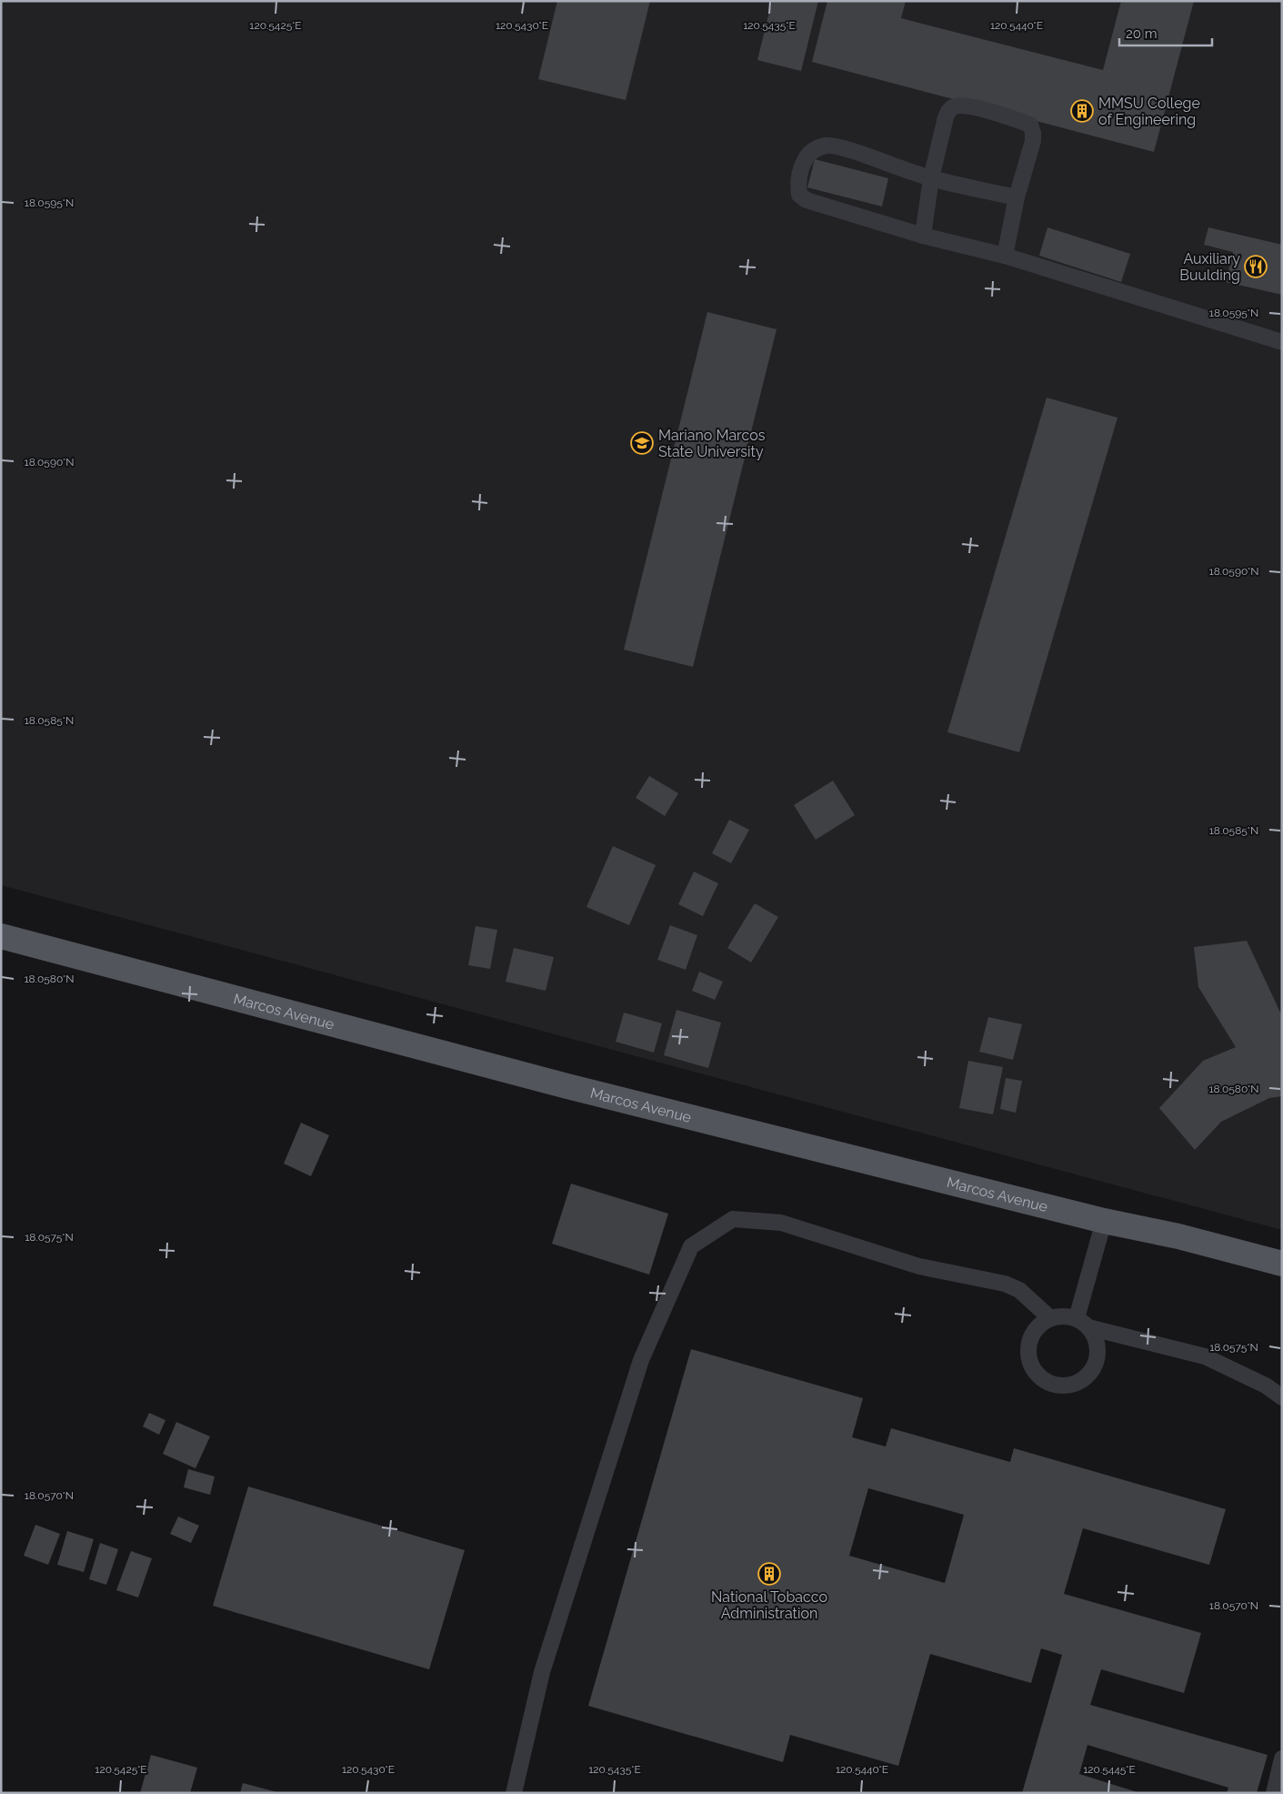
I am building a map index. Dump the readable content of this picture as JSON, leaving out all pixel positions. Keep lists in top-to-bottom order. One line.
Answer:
{"streets":{"main road":["Marcos Avenue"]},"places":{"building":["MMSU College of Engineering","National Tobacco Administration"],"restaurant":["Auxiliary Buulding"],"school or university":["Mariano Marcos State University"]},"scale_bar":"20 m","coordinates":["120.5425°E","120.5430°E","120.5435°E","120.5440°E","18.0595°N","18.0590°N","18.0585°N","18.0580°N","18.0575°N","18.0570°N","120.5445°E"]}
